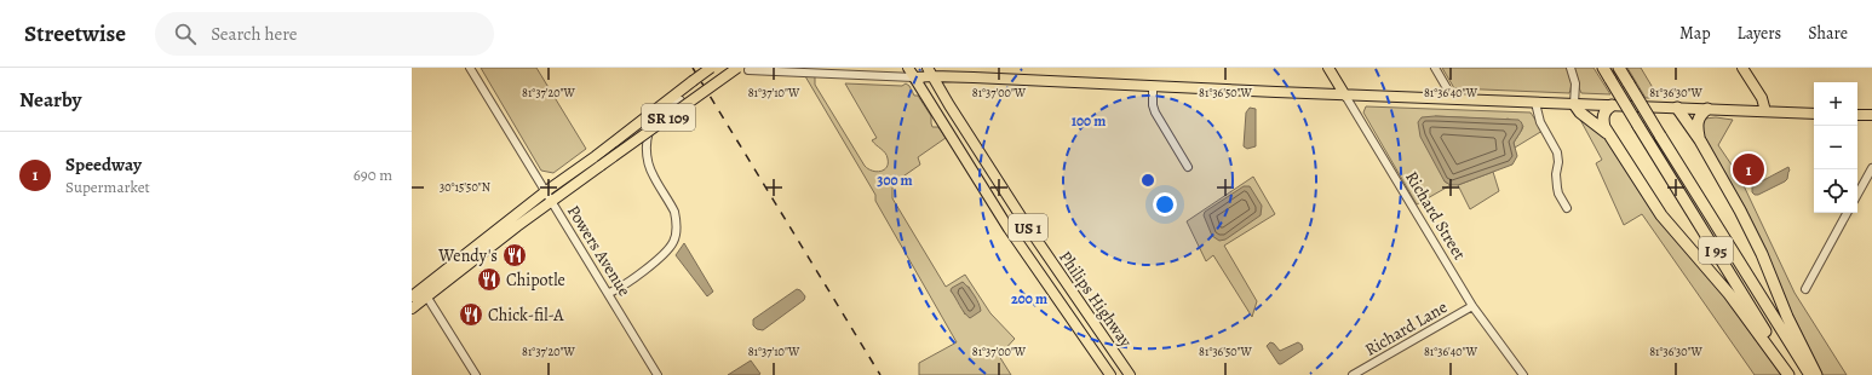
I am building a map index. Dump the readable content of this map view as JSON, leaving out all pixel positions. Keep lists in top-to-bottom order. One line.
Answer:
{"streets":{"highway":["I 95"],"main road":["SR 109","Richard Street","US 1","Philips Highway"],"street":["Powers Avenue","Richard Lane"]},"crossings":[["SR 109","Powers Avenue"],["Richard Street","Richard Lane"]],"places":{"restaurant":["Wendy's","Chipotle","Chick-fil-A"]},"page":{"header":"Streetwise","search":"Search here","nav":["Map","Layers","Share"],"heading":"Nearby","map_buttons":["+","−"],"list":[{"mark":"1","name":"Speedway","note":"Supermarket","value":"690 m"}],"pins":"1"},"coordinates":["81°37'20\"W","81°37'10\"W","81°37'00\"W","81°36'50\"W","81°36'40\"W","81°36'30\"W","30°15'50\"N"],"rings":["100 m","300 m","200 m"]}
